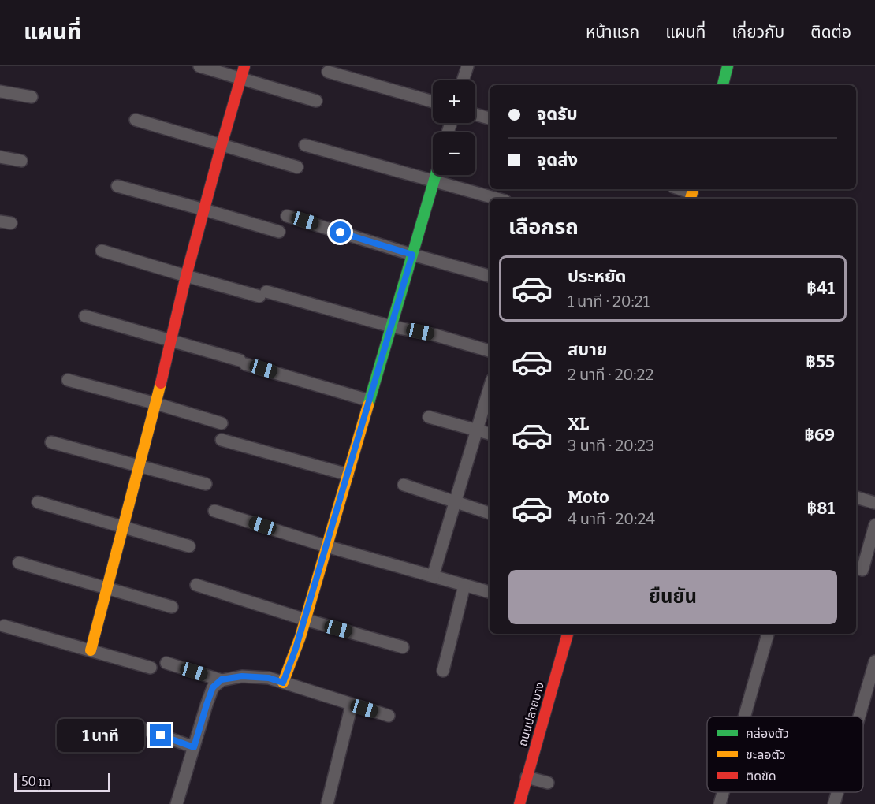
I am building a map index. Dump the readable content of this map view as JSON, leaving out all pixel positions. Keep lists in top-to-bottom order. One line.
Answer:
{"streets":{"street":["ถนนปลายบาง"]},"legend":["คล่องตัว","ชะลอตัว","ติดขัด"],"scale_bar":"50 m","page":{"header":"แผนที่","nav":["หน้าแรก","แผนที่","เกี่ยวกับ","ติดต่อ"],"map_buttons":["+","−"],"banner":["จุดรับ","จุดส่ง"],"heading":"เลือกรถ","list":[{"name":"ประหยัด","note":"1 นาที · 20:21","value":"฿41"},{"name":"สบาย","note":"2 นาที · 20:22","value":"฿55"},{"name":"XL","note":"3 นาที · 20:23","value":"฿69"},{"name":"Moto","note":"4 นาที · 20:24","value":"฿81"}],"buttons":"ยืนยัน","bubble":"1 นาที","scale":"50 m"}}
